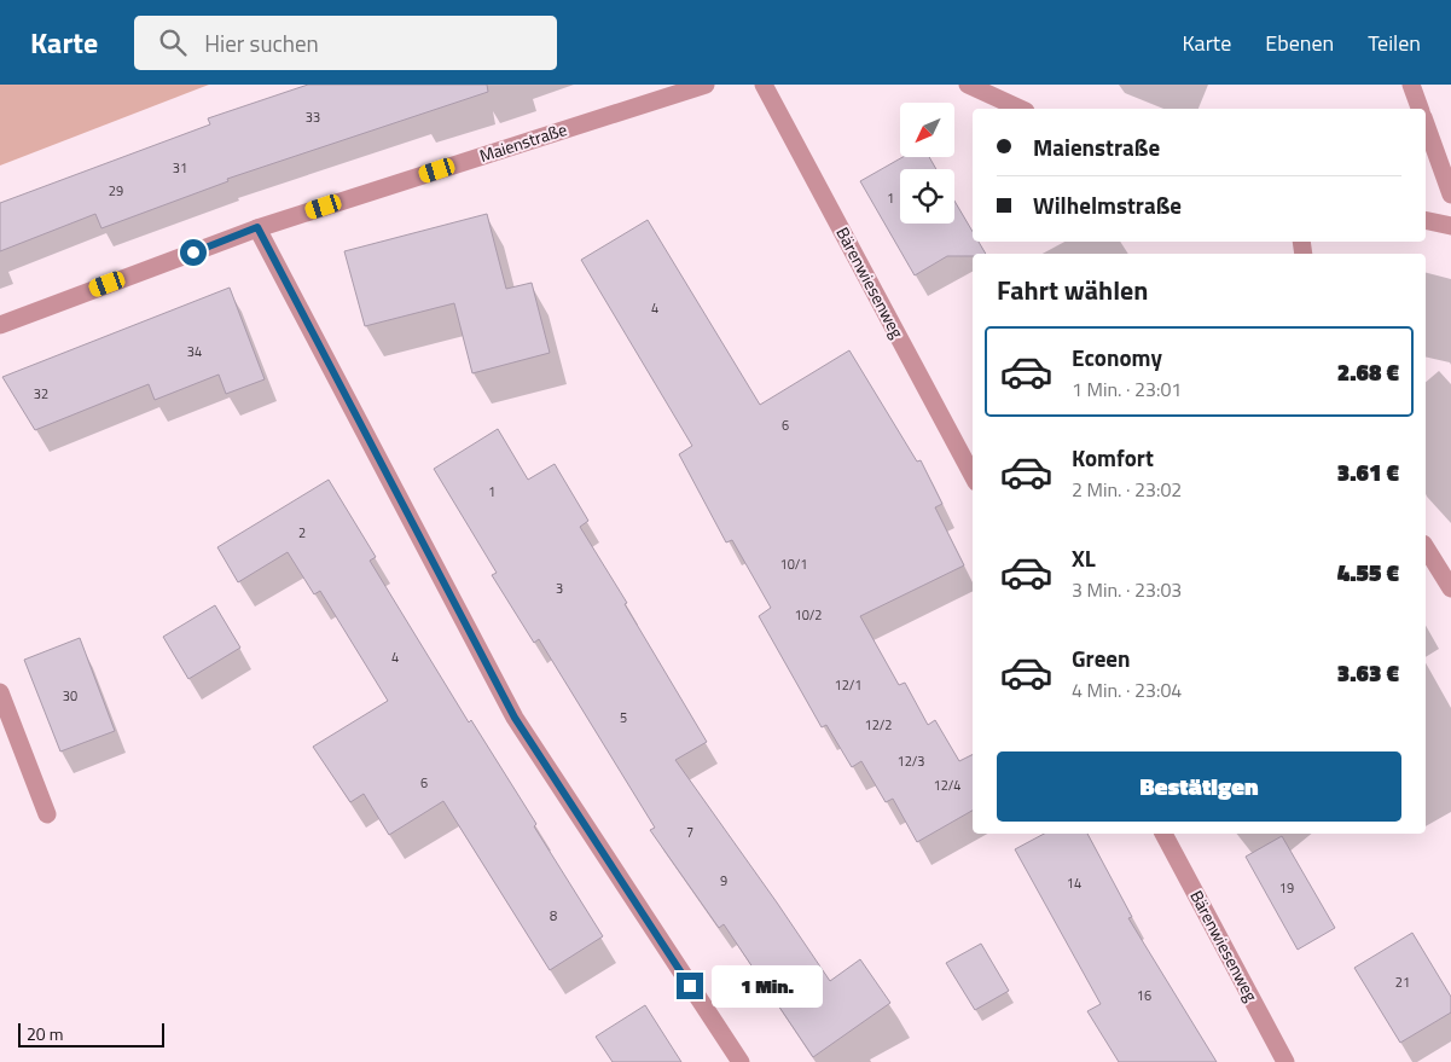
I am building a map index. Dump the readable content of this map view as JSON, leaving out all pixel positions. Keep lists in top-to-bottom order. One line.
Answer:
{"streets":{"street":["Maienstraße","Bärenwiesenweg"]},"house_numbers":["33","31","29","1","4","34","32","6","1","2","10/1","3","10/2","4","12/1","30","5","12/2","12/3","6","12/4","7","9","14","19","8","21","16"],"scale_bar":"20 m","north":"bottom left","page":{"header":"Karte","search":"Hier suchen","nav":["Karte","Ebenen","Teilen"],"banner":["Maienstraße","Wilhelmstraße"],"heading":"Fahrt wählen","list":[{"name":"Economy","note":"1 Min. · 23:01","value":"2.68 €"},{"name":"Komfort","note":"2 Min. · 23:02","value":"3.61 €"},{"name":"XL","note":"3 Min. · 23:03","value":"4.55 €"},{"name":"Green","note":"4 Min. · 23:04","value":"3.63 €"}],"buttons":"Bestätigen","bubble":"1 Min.","scale":"20 m"}}
